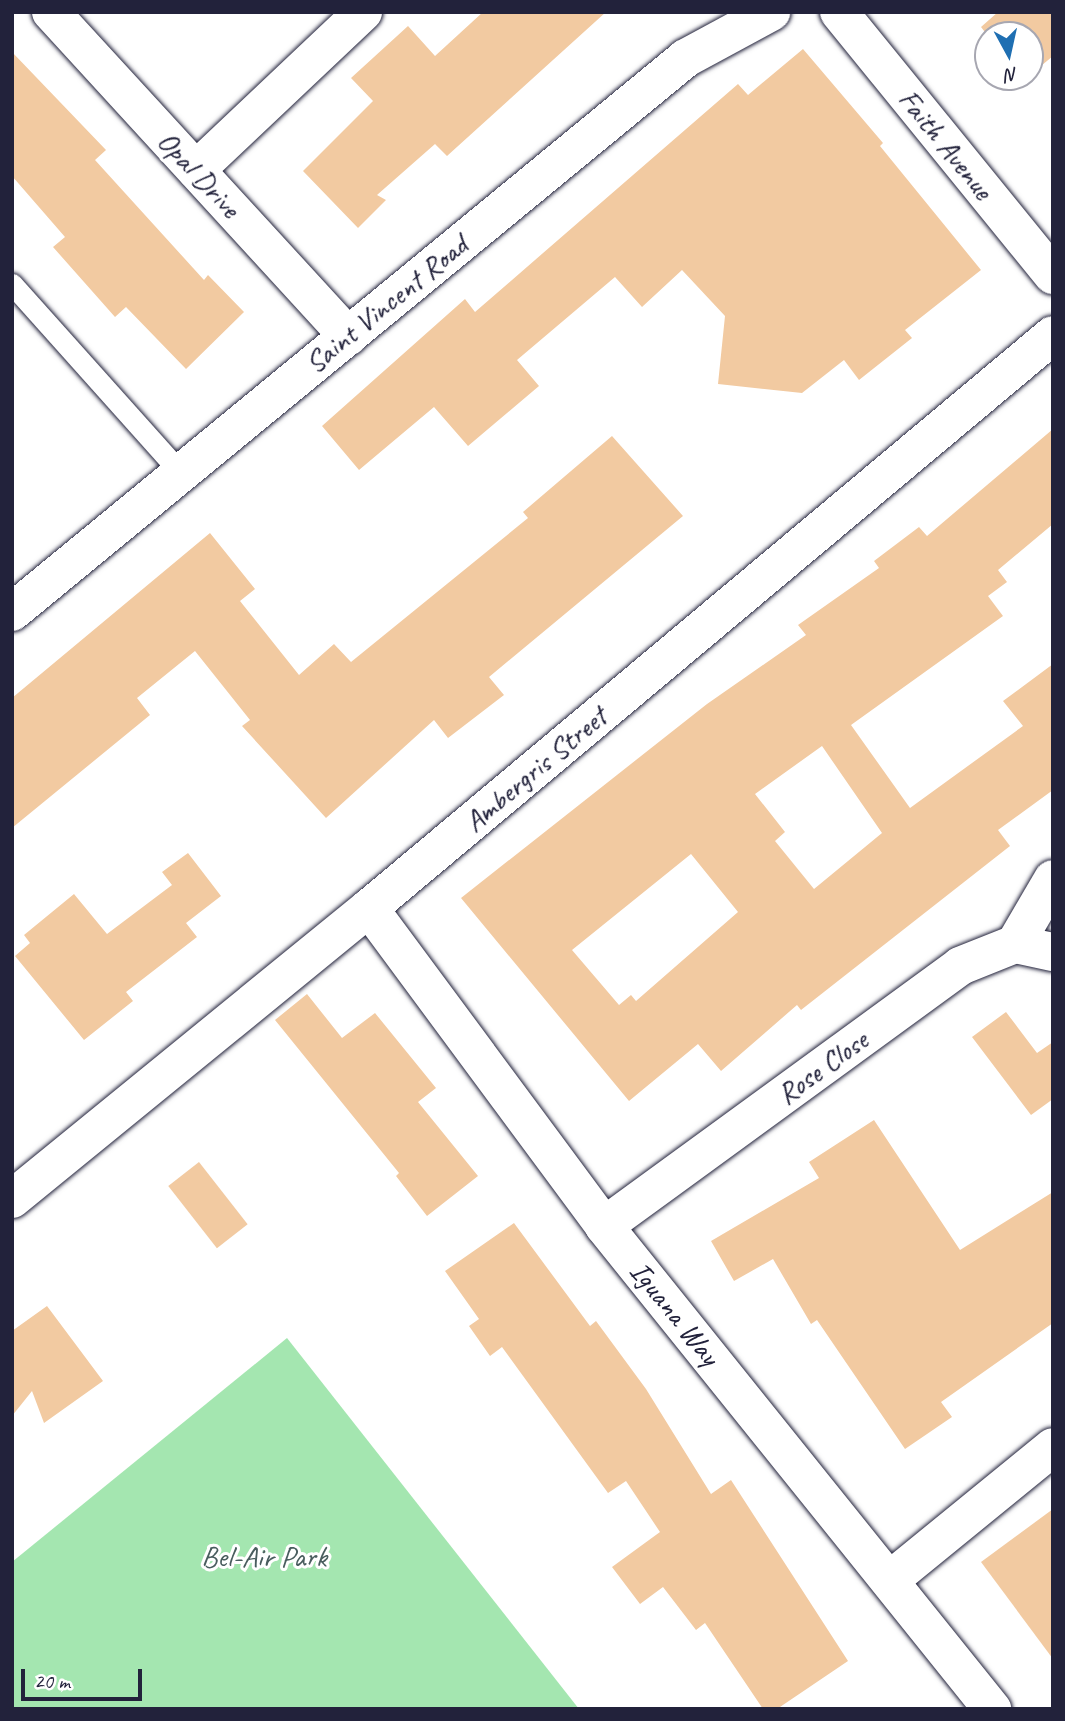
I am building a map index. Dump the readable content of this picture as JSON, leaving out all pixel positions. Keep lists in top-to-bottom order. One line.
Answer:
{"streets":{"street":["Faith Avenue","Opal Drive","Saint Vincent Road","Ambergris Street","Rose Close","Iguana Way"]},"crossings":[["Opal Drive","Saint Vincent Road"],["Ambergris Street","Iguana Way"],["Rose Close","Iguana Way"]],"parks":["Bel-Air Park"],"scale_bar":"20 m","north":"bottom"}
